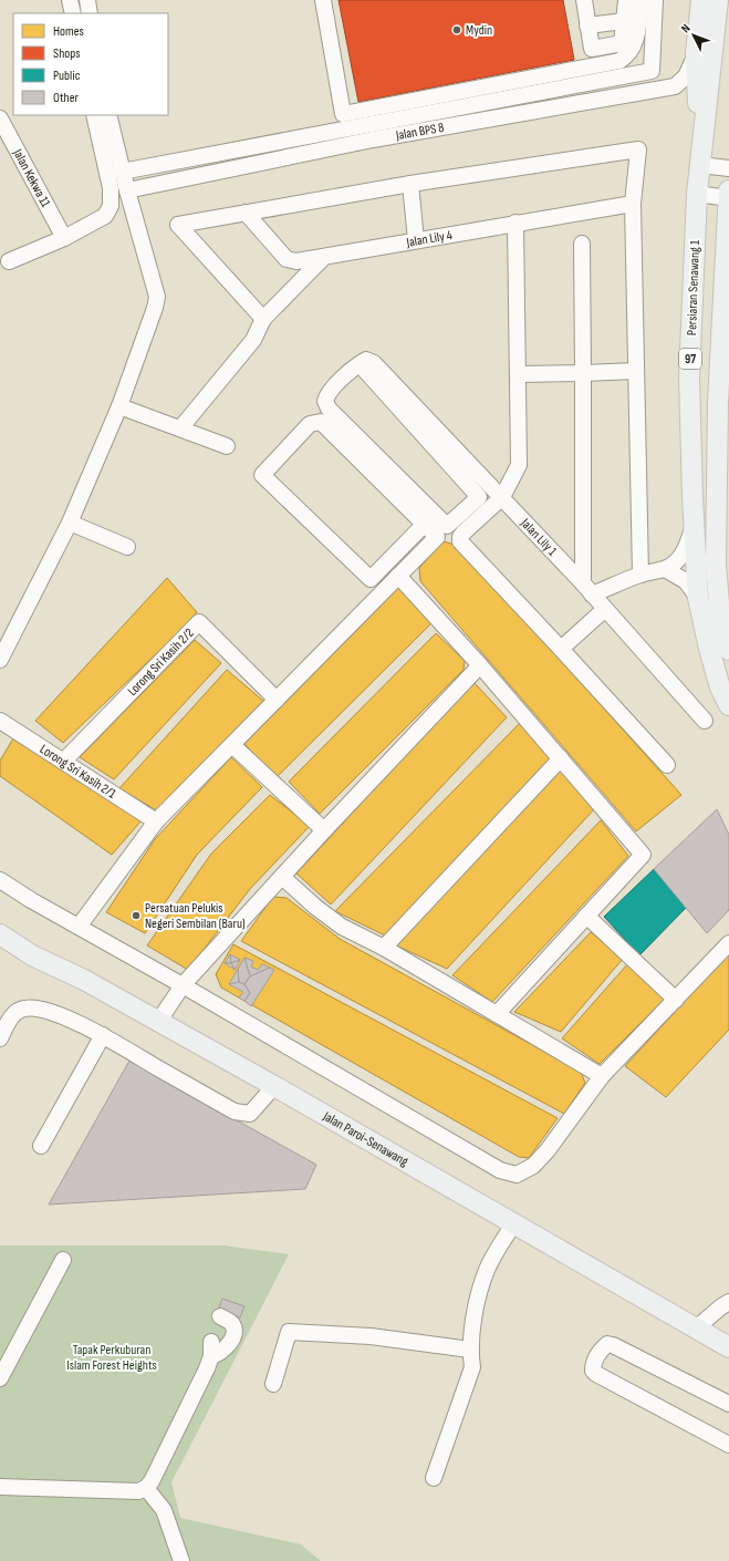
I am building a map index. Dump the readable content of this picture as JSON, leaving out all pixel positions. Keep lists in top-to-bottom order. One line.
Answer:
{"streets":{"main road":["Persiaran Senawang 1","97","Jalan Paroi-Senawang"],"street":["Jalan BPS 8","Jalan Kekwa 11","Jalan Lily 4","Jalan Lily 1","Lorong Sri Kasih 2/2","Lorong Sri Kasih 2/1"]},"crossings":[["Lorong Sri Kasih 2/2","Lorong Sri Kasih 2/1"]],"parks":["Tapak Perkuburan Islam Forest Heights"],"places":["Mydin","Persatuan Pelukis Negeri Sembilan (Baru)"],"legend":["Homes","Shops","Public","Other"],"north":"top left"}
